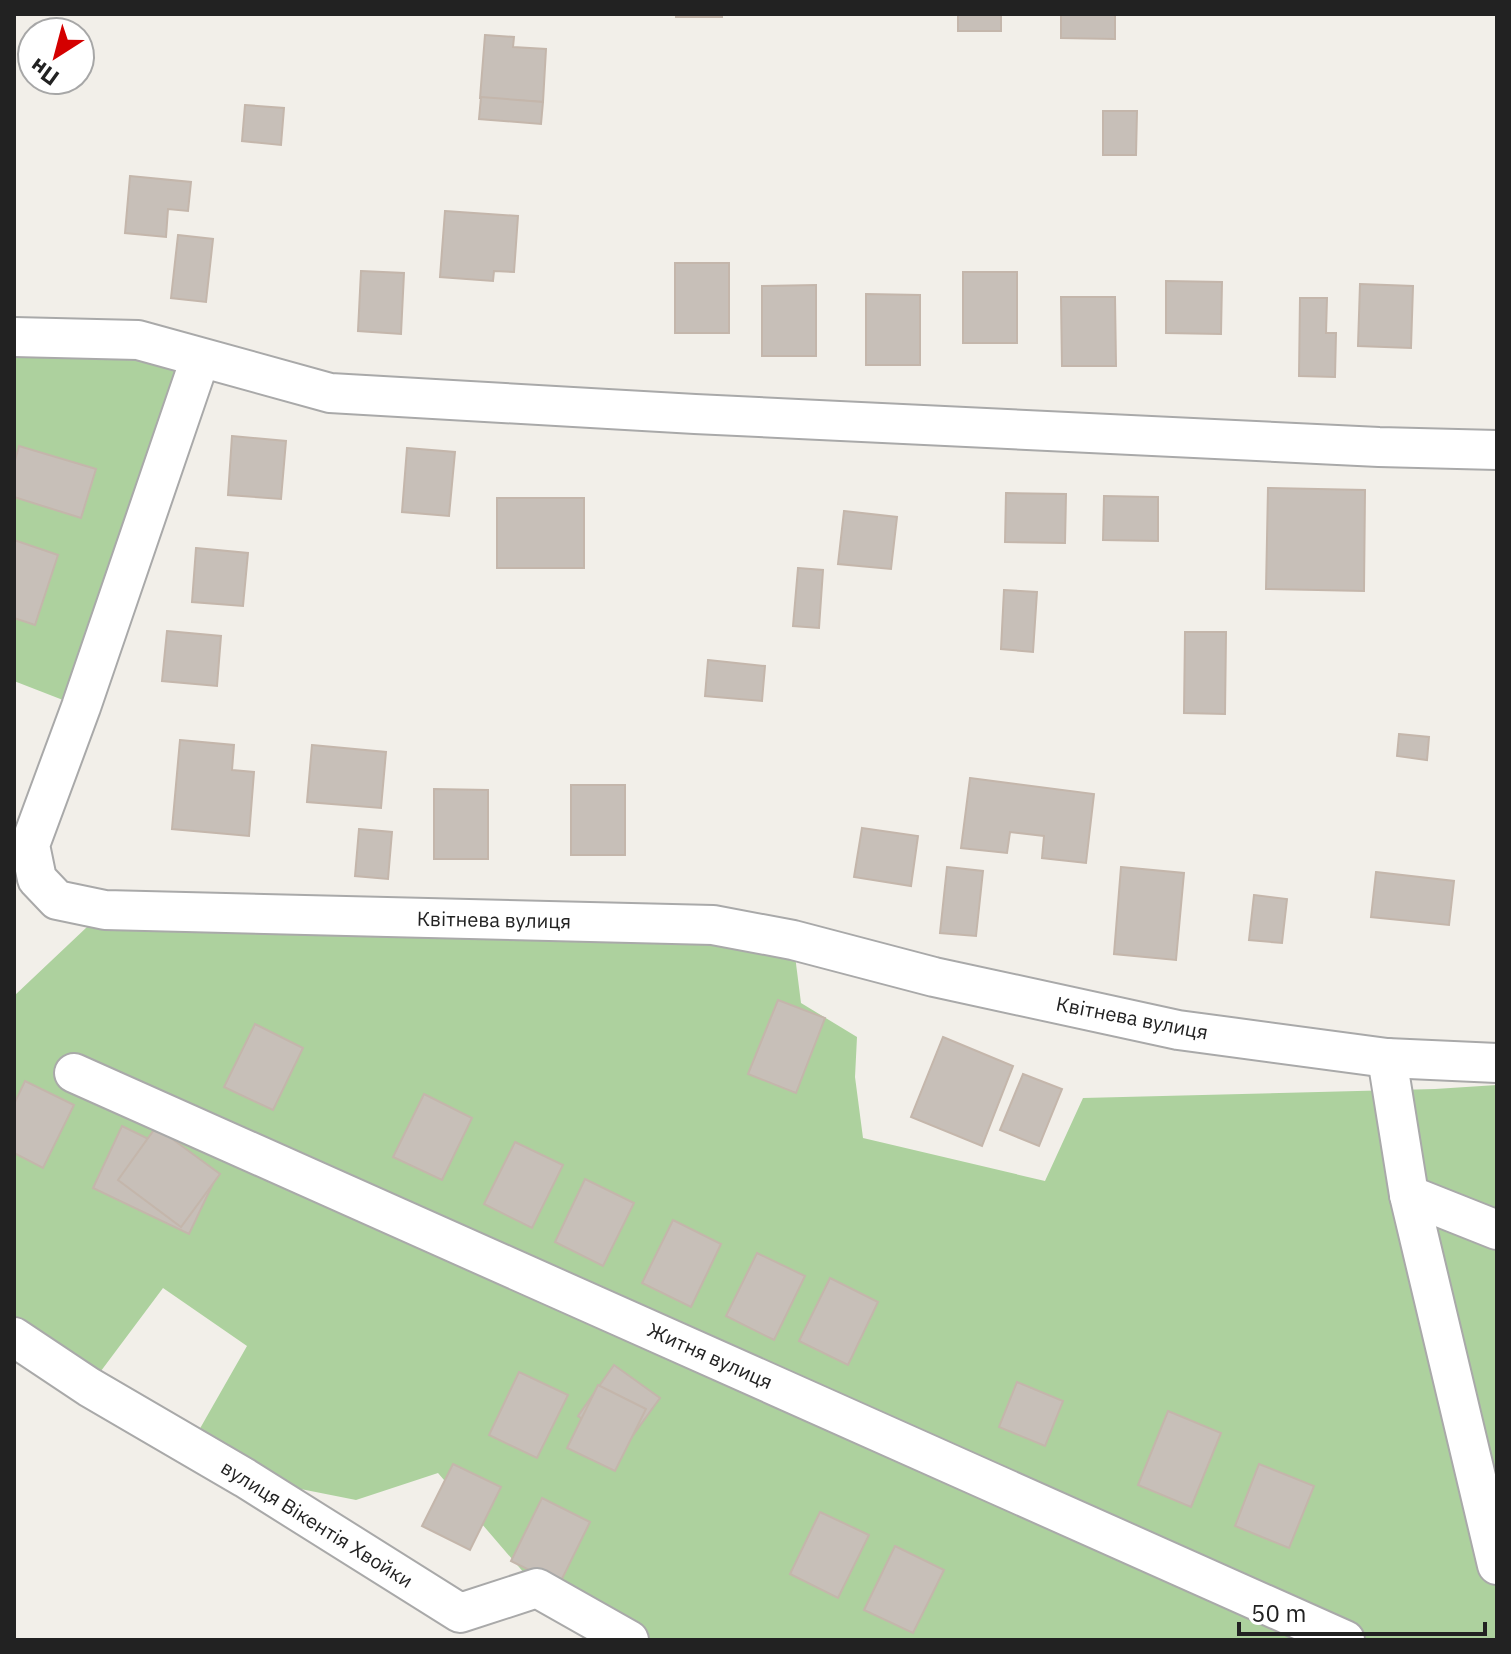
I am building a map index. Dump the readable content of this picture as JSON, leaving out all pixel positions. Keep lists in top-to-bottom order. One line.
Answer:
{"streets":{"street":["Квітнева вулиця","Житня вулиця","вулиця Вікентія Хвойки"]},"scale_bar":"50 m","north":"bottom left"}
